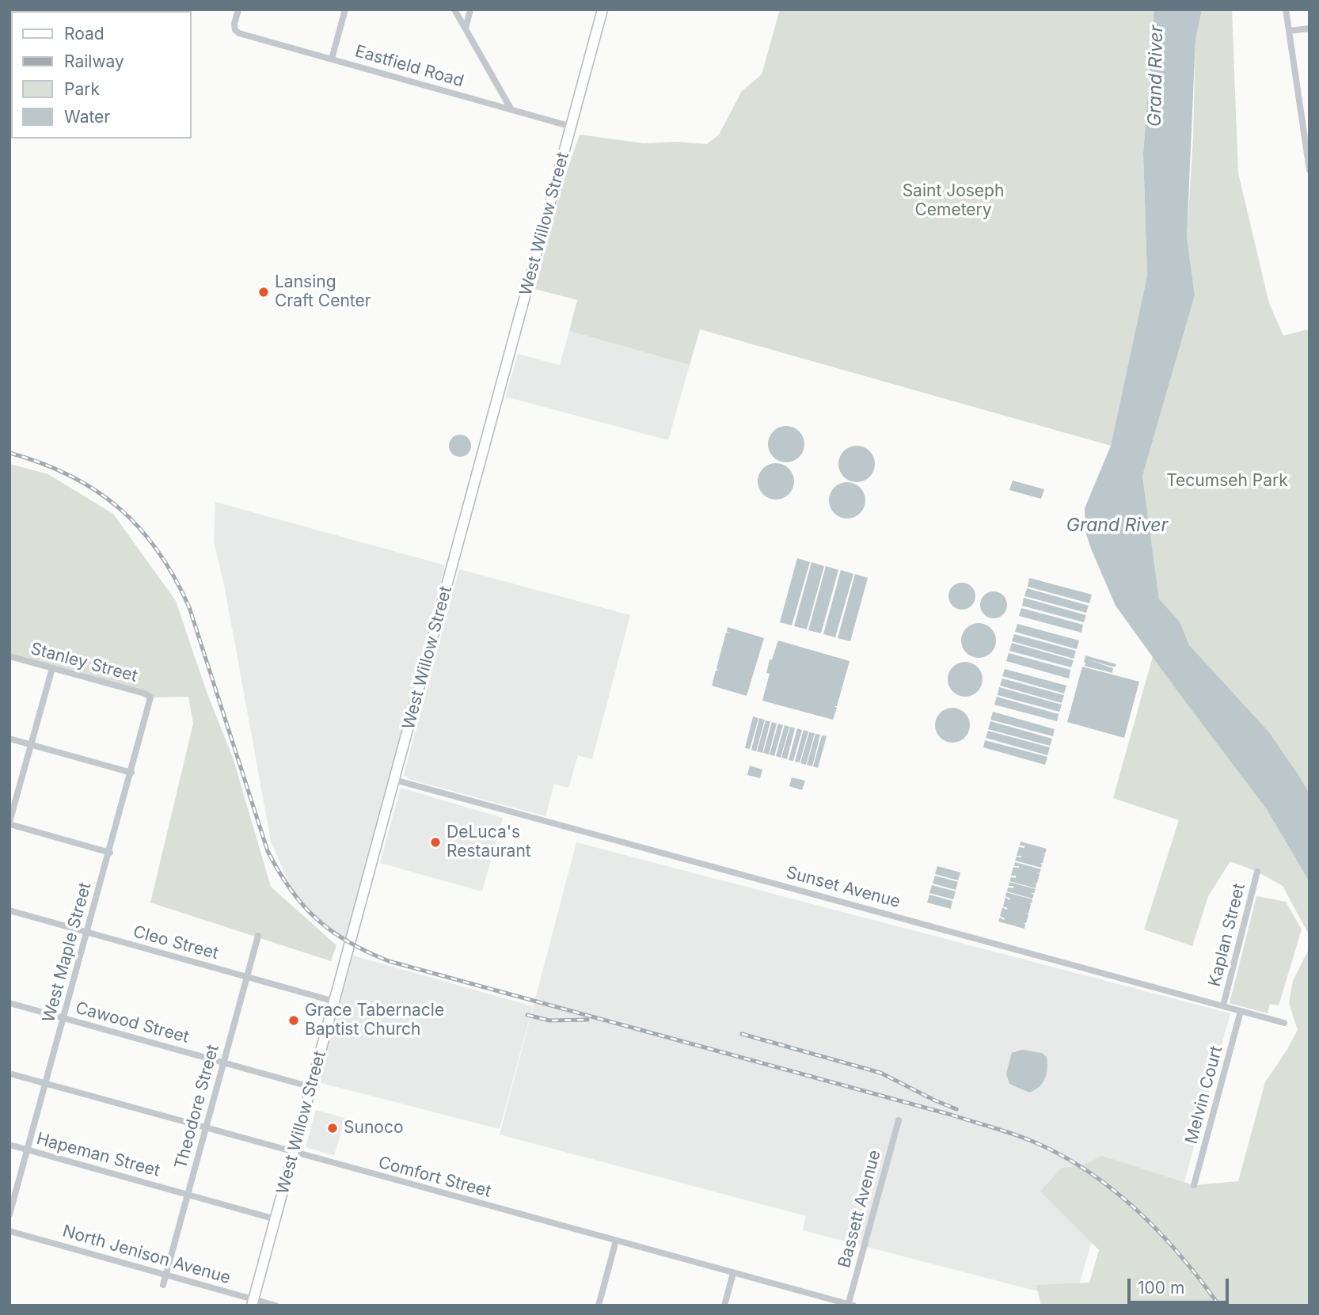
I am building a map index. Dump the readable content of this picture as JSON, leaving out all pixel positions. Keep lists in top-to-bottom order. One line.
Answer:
{"streets":{"street":["Eastfield Road","West Willow Street","Stanley Street","Sunset Avenue","Kaplan Street","Cleo Street","West Maple Street","Cawood Street","Melvin Court","Theodore Street","Hapeman Street","Comfort Street","Bassett Avenue","North Jenison Avenue"]},"crossings":[["Eastfield Road","West Willow Street"],["West Willow Street","Sunset Avenue"],["West Willow Street","Cleo Street"],["West Willow Street","Cawood Street"],["West Willow Street","Hapeman Street"],["West Willow Street","Comfort Street"],["West Willow Street","North Jenison Avenue"],["Stanley Street","West Maple Street"],["Sunset Avenue","Kaplan Street"],["Sunset Avenue","Melvin Court"],["Cleo Street","West Maple Street"],["Cleo Street","Theodore Street"],["West Maple Street","Cawood Street"],["West Maple Street","Hapeman Street"],["West Maple Street","Comfort Street"],["Cawood Street","Theodore Street"],["Theodore Street","Hapeman Street"],["Theodore Street","Comfort Street"],["Theodore Street","North Jenison Avenue"],["Comfort Street","Bassett Avenue"]],"water":["Grand River"],"parks":["Saint Joseph Cemetery","Tecumseh Park"],"places":["Lansing Craft Center","DeLuca's Restaurant","Grace Tabernacle Baptist Church","Sunoco"],"legend":["Road","Railway","Park","Water"],"scale_bar":"100 m"}
